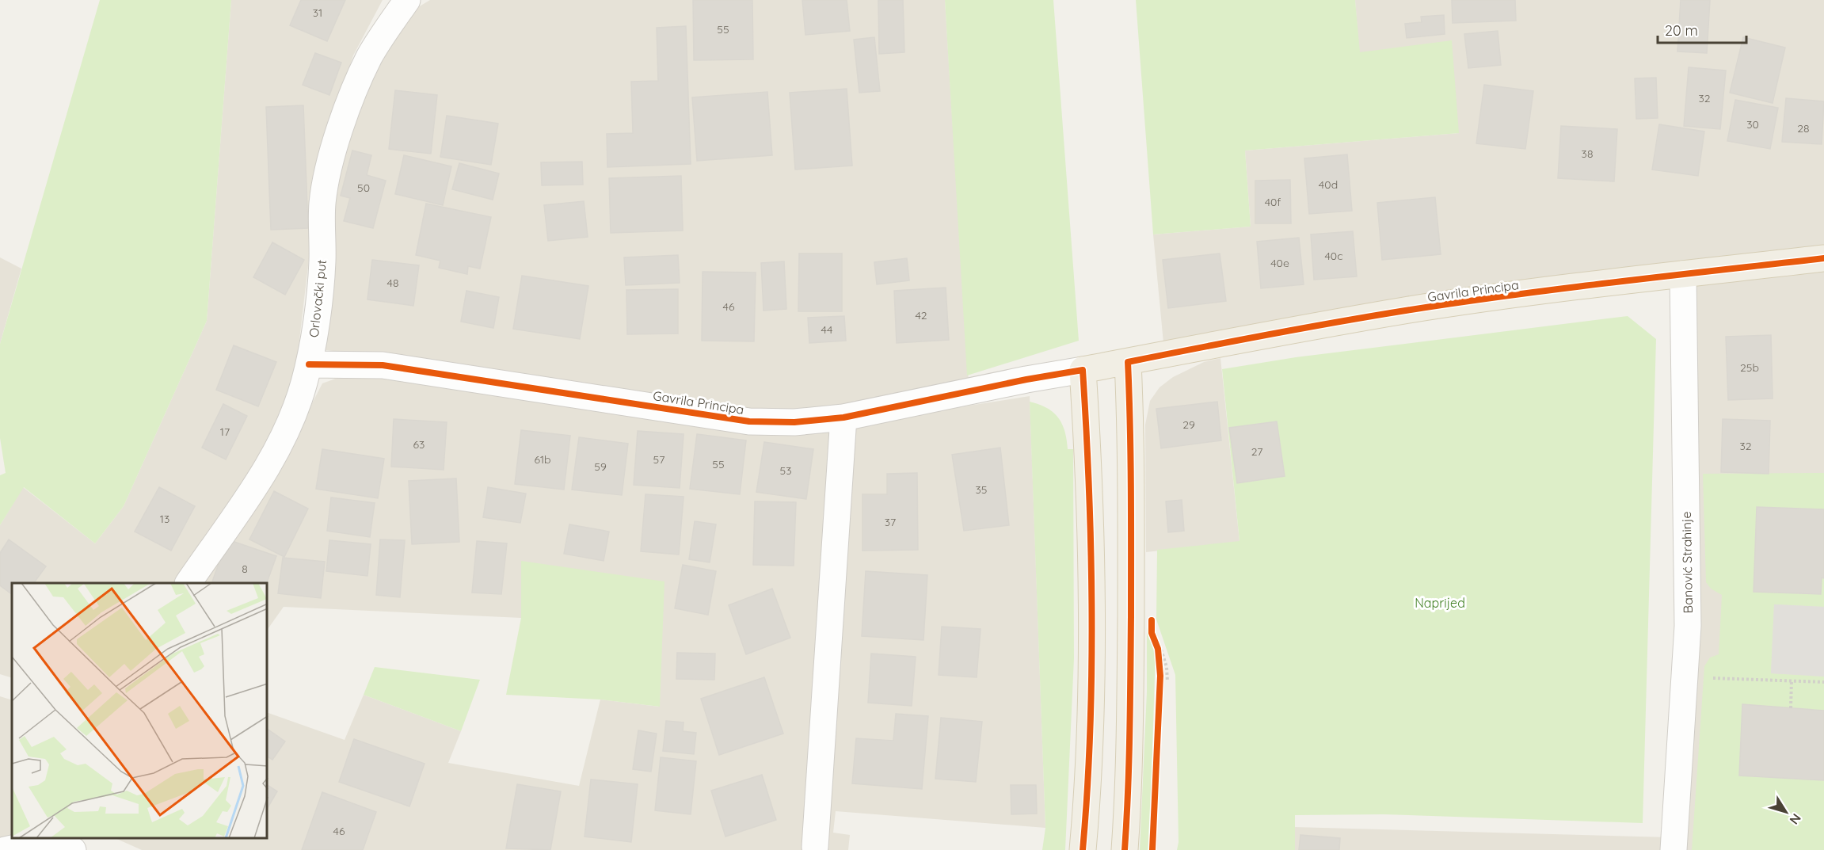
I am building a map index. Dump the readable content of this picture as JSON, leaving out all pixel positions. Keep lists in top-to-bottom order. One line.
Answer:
{"streets":{"main road":["Gavrila Principa"],"street":["Orlovački put","Banović Strahinje"]},"crossings":[["Gavrila Principa","Orlovački put"],["Gavrila Principa","Banović Strahinje"]],"parks":["Naprijed"],"house_numbers":["31","55","32","30","28","38","40d","50","40f","40c","40e","48","46","42","44","25b","29","17","63","32","27","61b","57","55","59","53","35","13","37","8","46"],"scale_bar":"20 m","north":"bottom right"}
